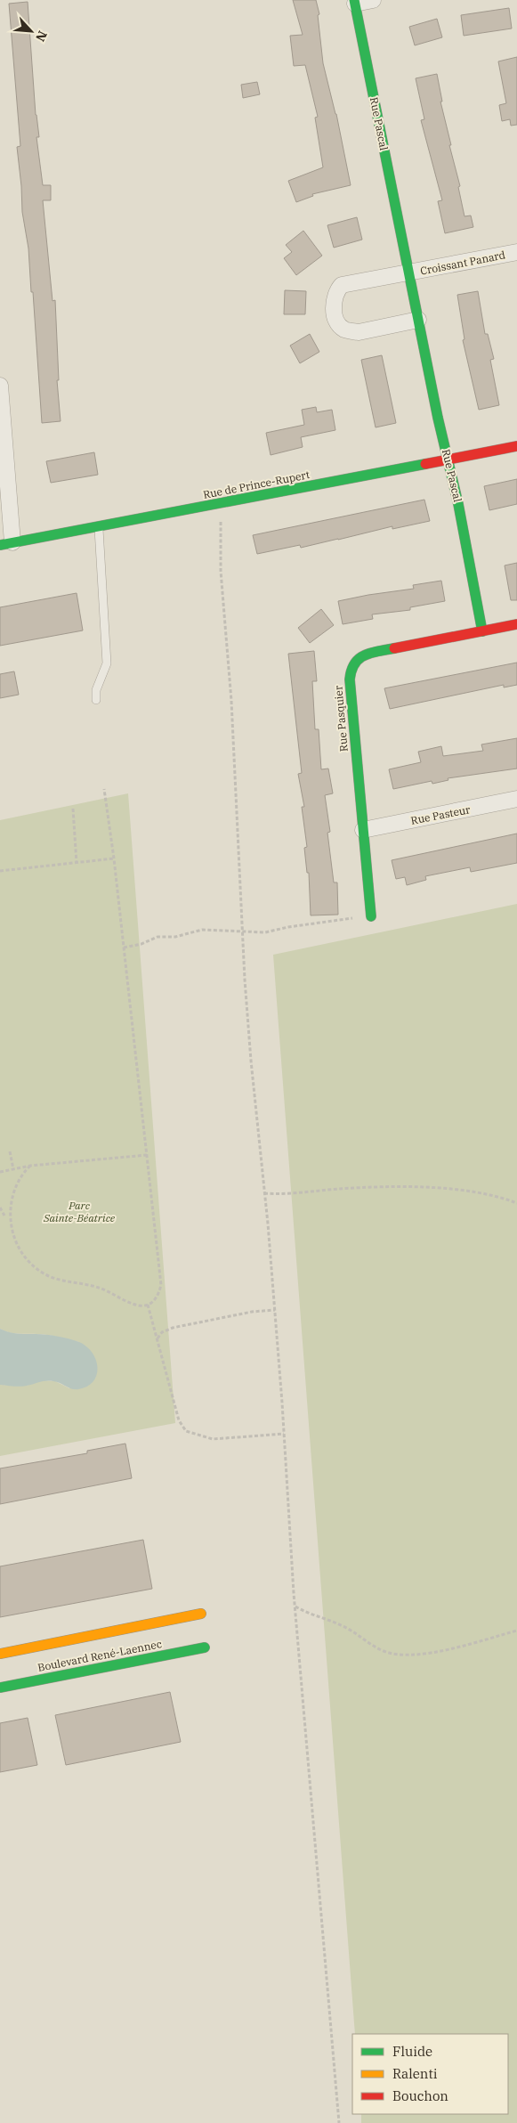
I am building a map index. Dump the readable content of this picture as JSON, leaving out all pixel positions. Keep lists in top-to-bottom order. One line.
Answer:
{"streets":{"street":["Rue Pascal","Croissant Panard","Rue de Prince-Rupert","Rue Pasquier","Rue Pasteur","Boulevard René-Laennec"]},"crossings":[["Rue Pascal","Croissant Panard"],["Rue Pascal","Rue de Prince-Rupert"],["Rue Pascal","Rue Pasquier"],["Rue Pasquier","Rue Pasteur"]],"parks":["Parc Sainte-Béatrice"],"legend":["Fluide","Ralenti","Bouchon"],"north":"bottom right"}
